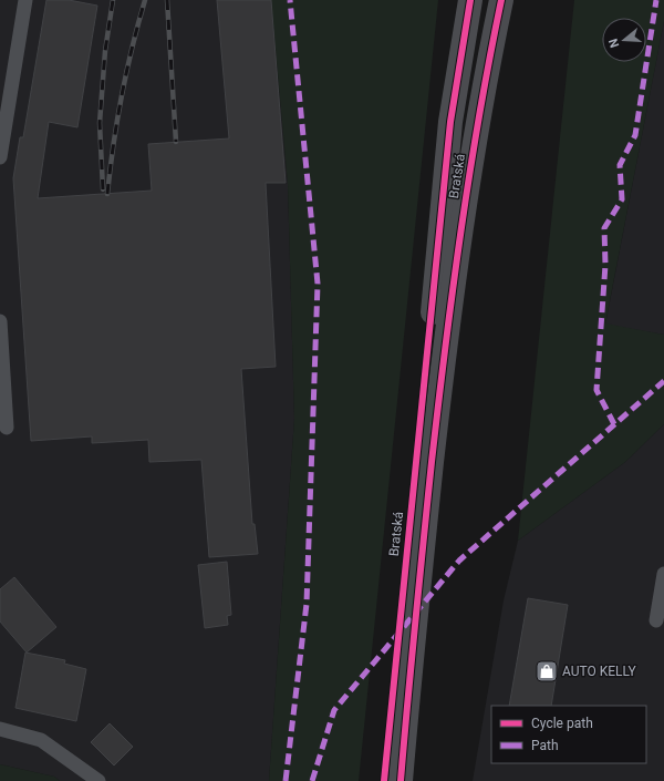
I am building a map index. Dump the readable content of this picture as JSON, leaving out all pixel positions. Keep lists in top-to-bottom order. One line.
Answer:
{"streets":{"main road":["Bratská"]},"places":{"shop":["AUTO KELLY"]},"legend":["Cycle path","Path"],"north":"left"}
